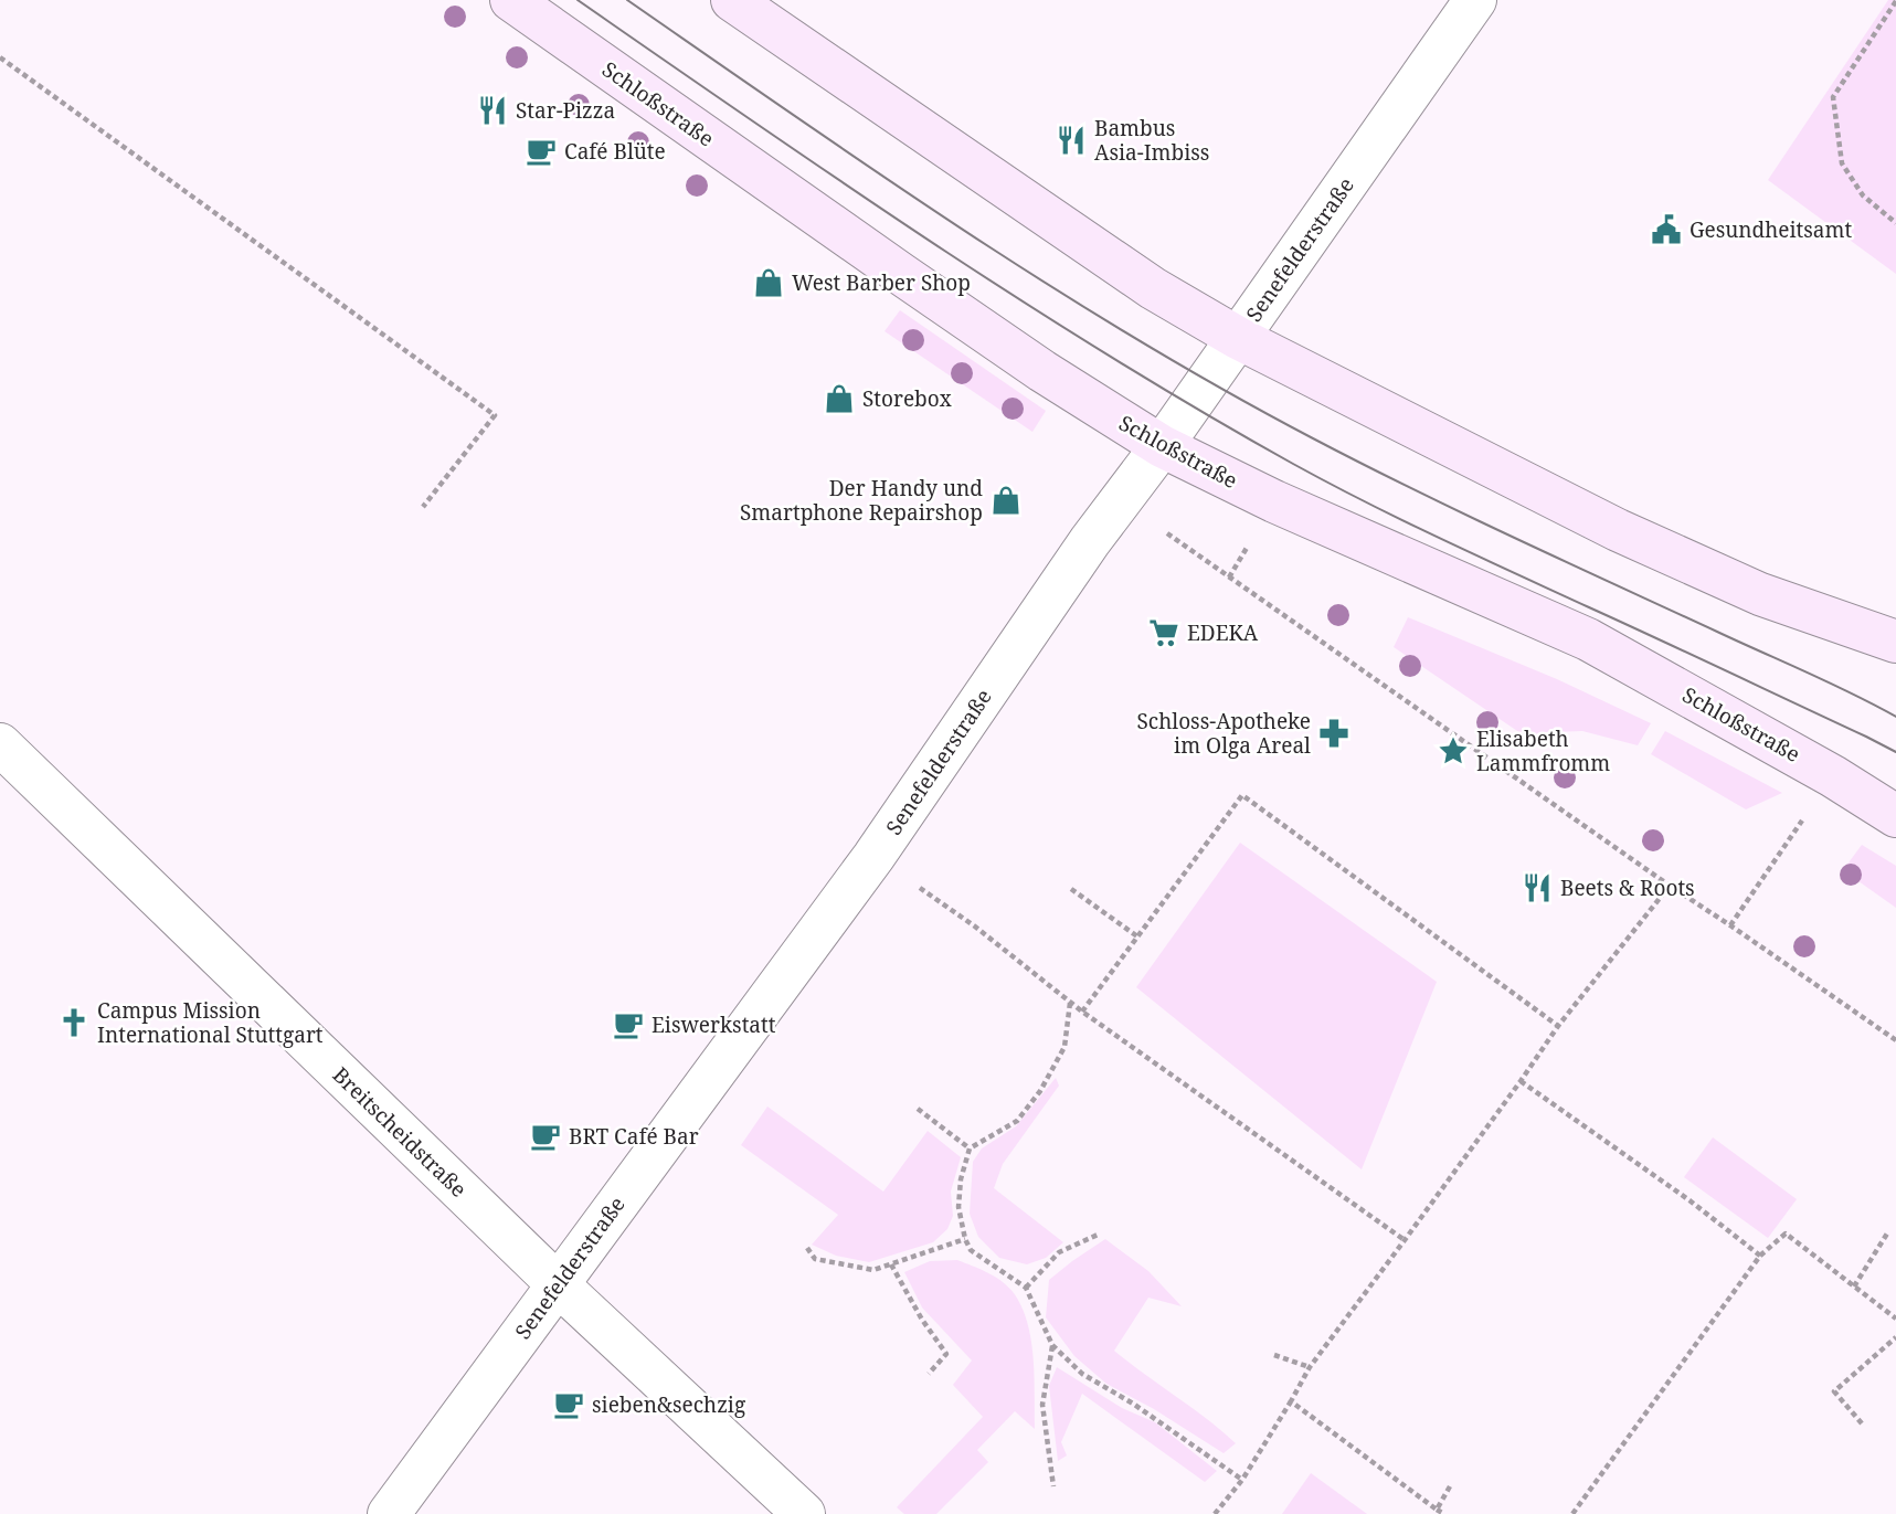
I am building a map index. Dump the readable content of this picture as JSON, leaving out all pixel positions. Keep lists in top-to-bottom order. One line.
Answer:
{"streets":{"street":["Schloßstraße","Senefelderstraße","Breitscheidstraße"]},"crossings":[["Schloßstraße","Senefelderstraße"],["Senefelderstraße","Breitscheidstraße"]],"places":{"restaurant":["Star-Pizza","Bambus Asia-Imbiss","Beets & Roots"],"cafe":["Café Blüte","Eiswerkstatt","BRT Café Bar","sieben&sechzig"],"public building":["Gesundheitsamt"],"shop":["West Barber Shop","Storebox","Der Handy und Smartphone Repairshop"],"supermarket":["EDEKA"],"pharmacy":["Schloss-Apotheke im Olga Areal"],"place":["Elisabeth Lammfromm"],"church":["Campus Mission International Stuttgart"]}}
